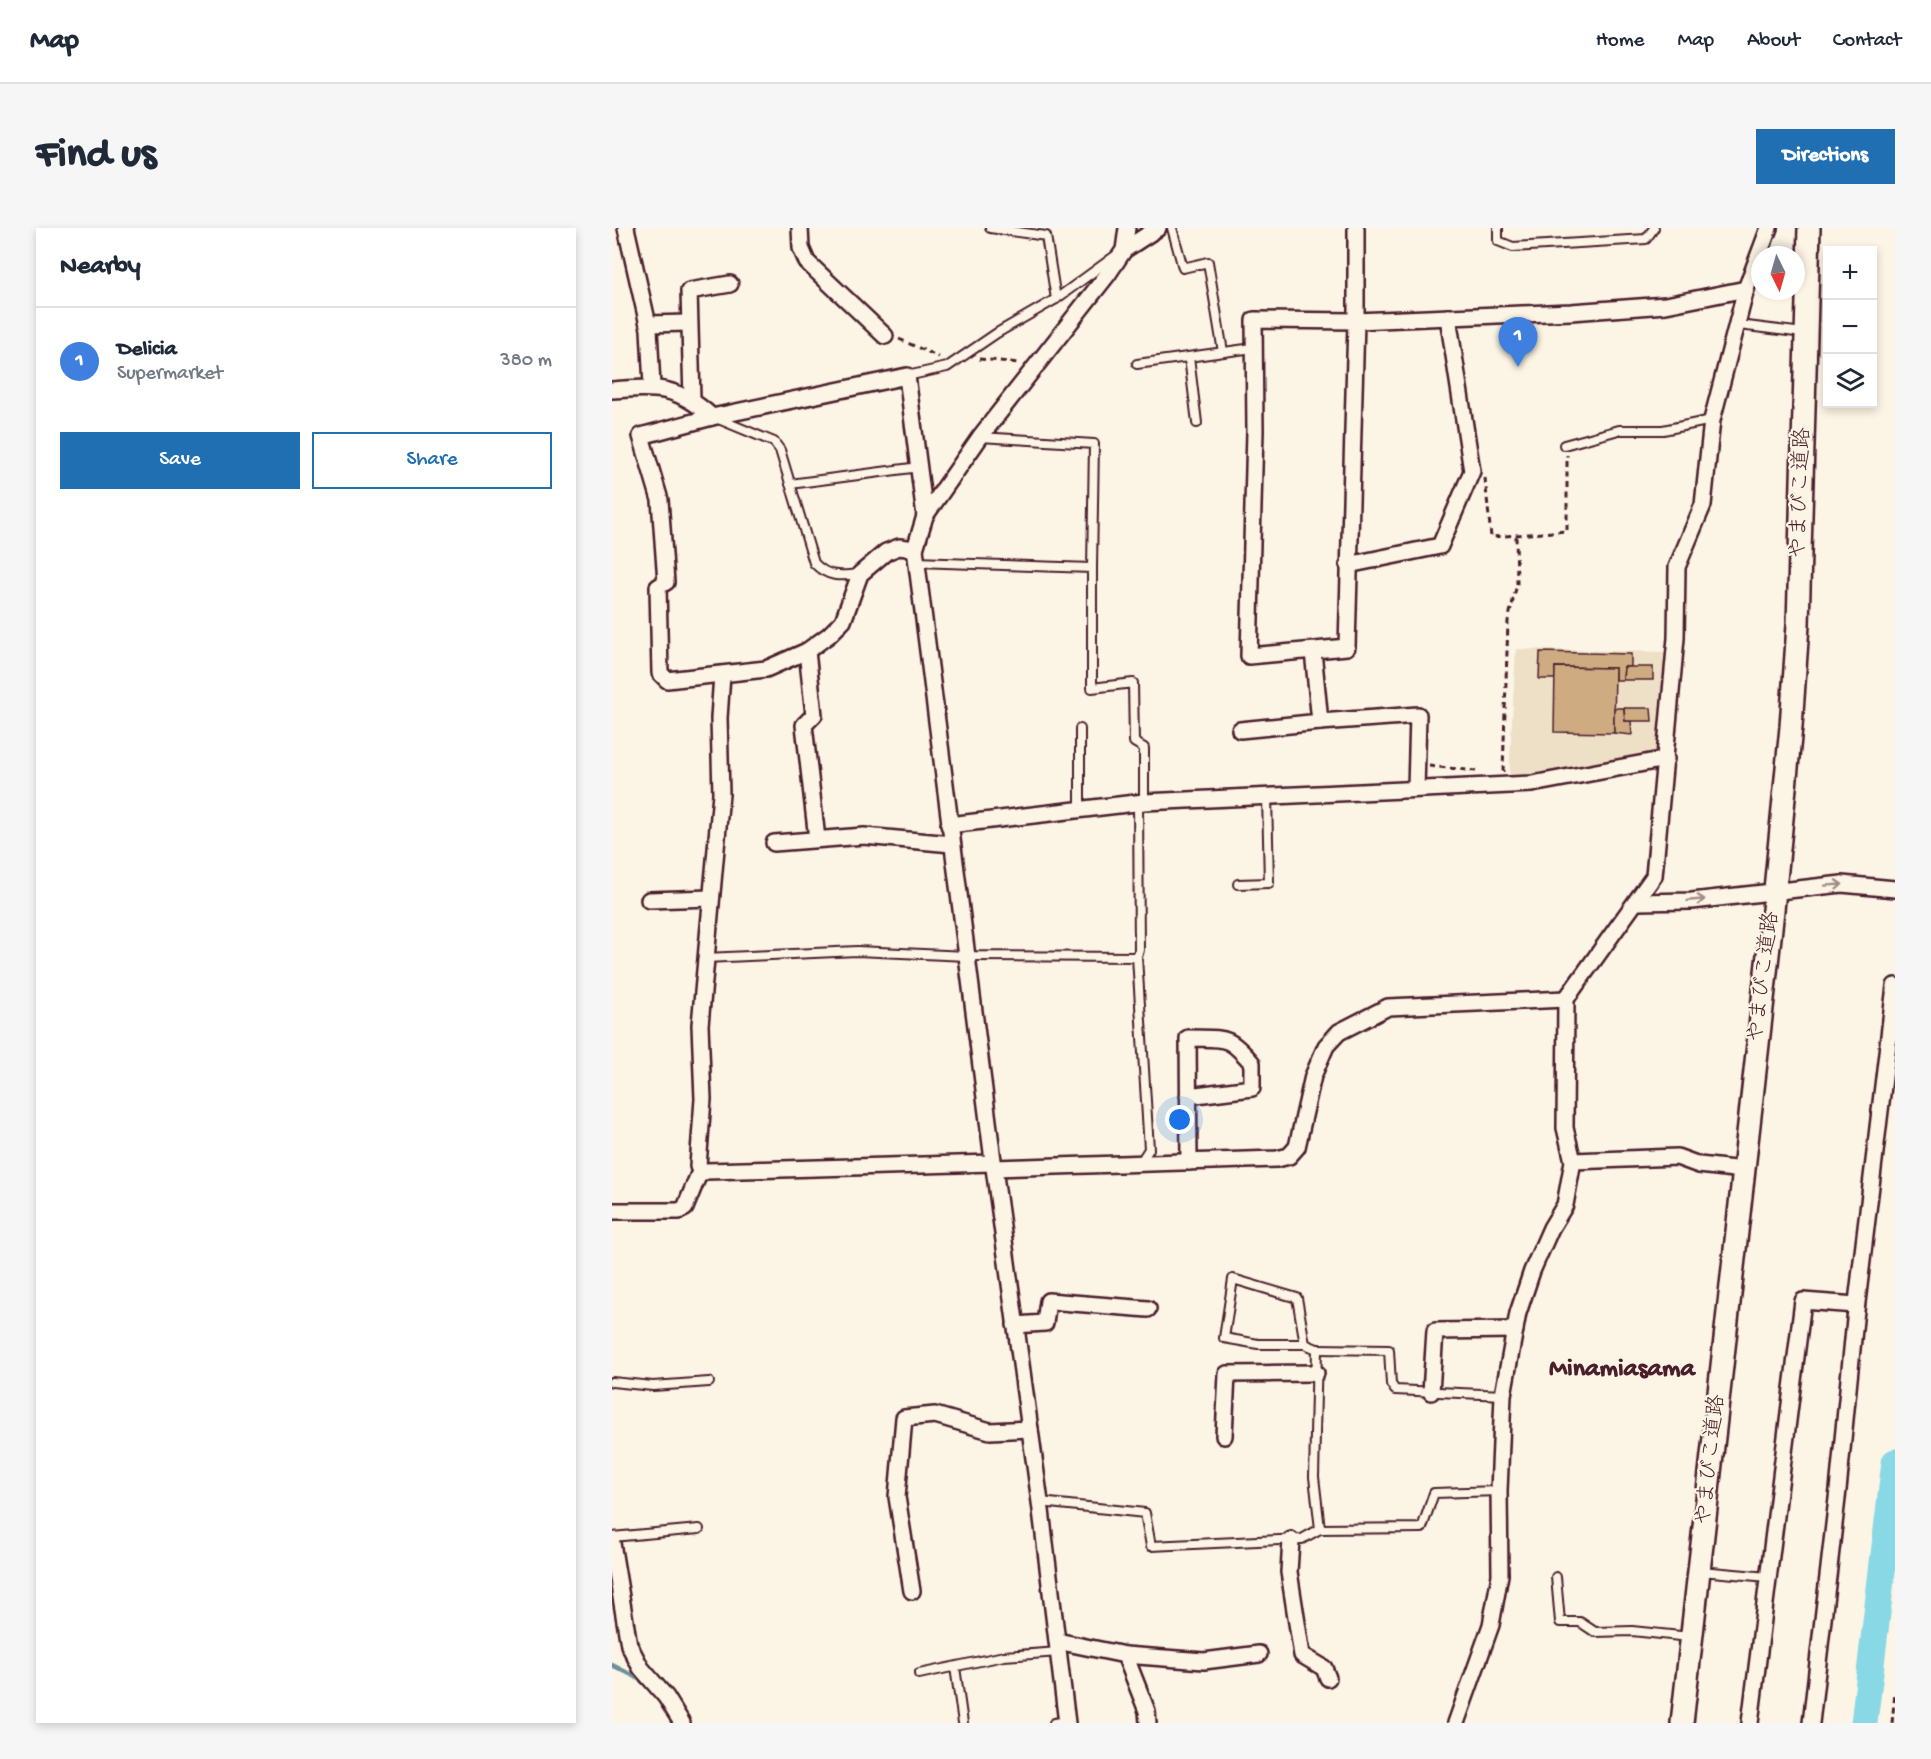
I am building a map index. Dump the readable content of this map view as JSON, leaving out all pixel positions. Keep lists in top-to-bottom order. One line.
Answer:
{"streets":{"street":["やまびこ道路"]},"districts":["Minamiasama"],"north":"bottom","page":{"header":"Map","nav":["Home","Map","About","Contact"],"buttons":["Directions",["Save","Share"]],"title":"Find us","heading":"Nearby","map_buttons":["+","−"],"list":[{"mark":"1","name":"Delicia","note":"Supermarket","value":"380 m"}],"pins":"1"}}
